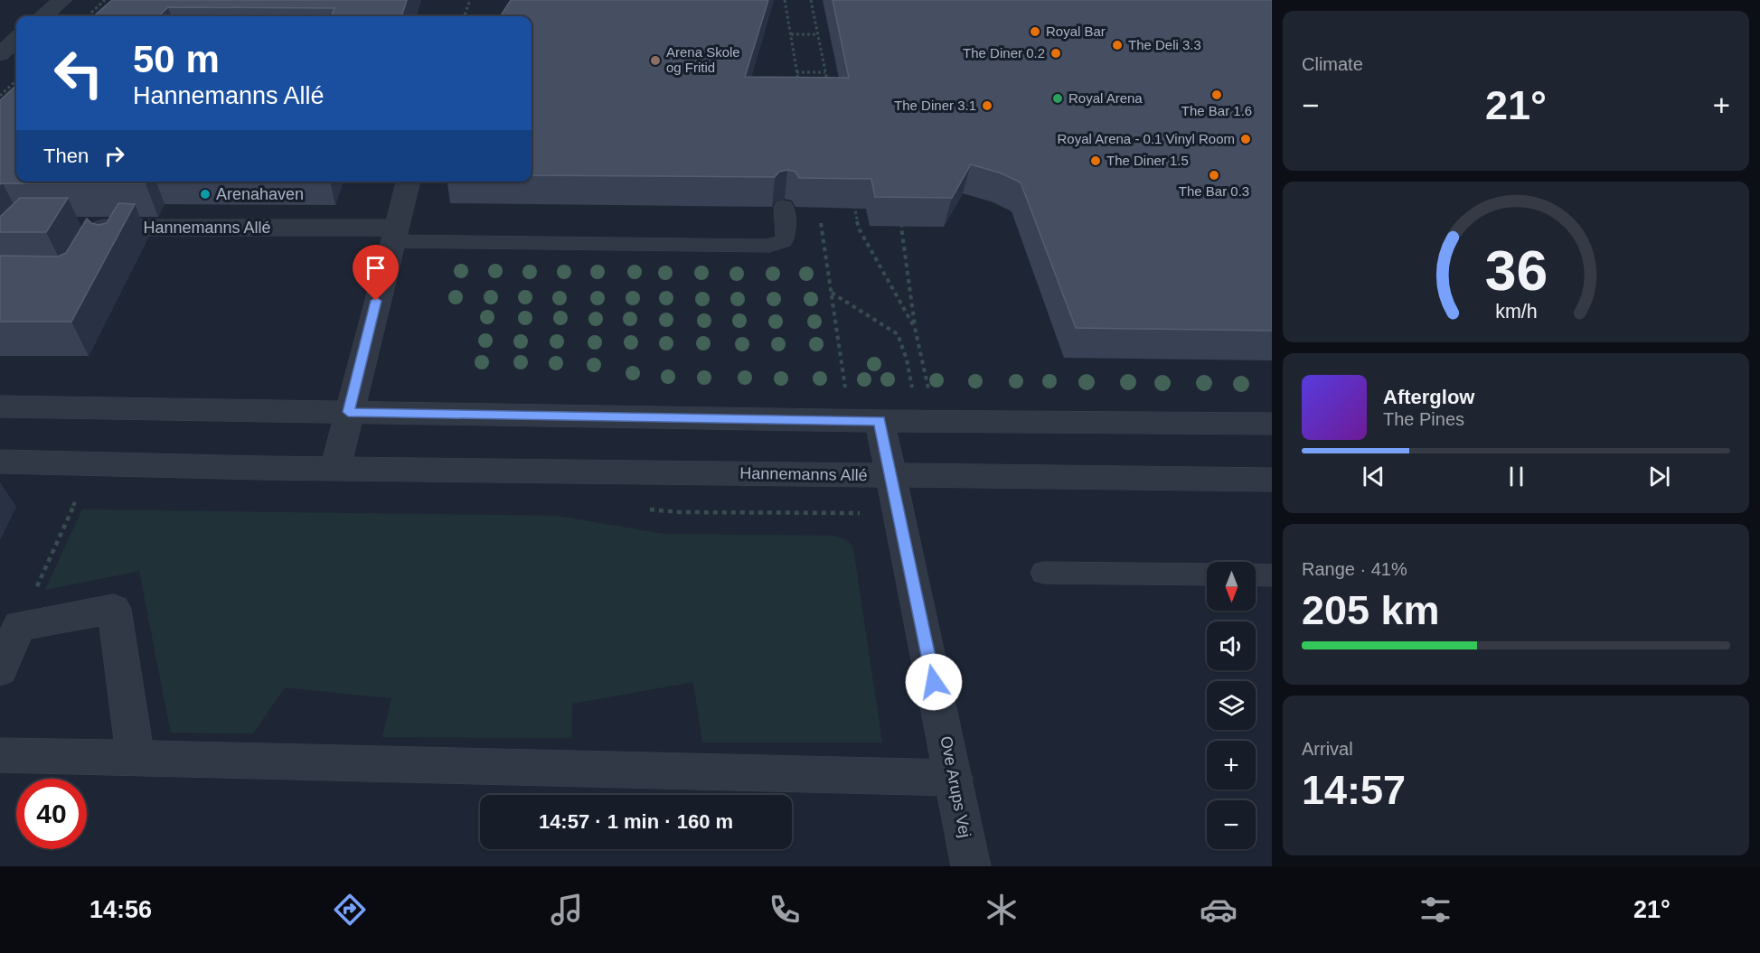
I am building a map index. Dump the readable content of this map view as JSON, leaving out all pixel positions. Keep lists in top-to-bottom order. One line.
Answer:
{"streets":{"street":["Hannemanns Allé","Ove Arups Vej"]},"crossings":[["Hannemanns Allé","Ove Arups Vej"]],"places":["Royal Bar","The Deli 3.3","The Diner 0.2","Arena Skole og Fritid","The Bar 1.6","Royal Arena","The Diner 3.1","Royal Arena - 0.1 Vinyl Room","The Diner 1.5","The Bar 0.3","Arenahaven"],"north":"bottom","page":{"tile":["Climate",["Range · 41%","205 km"],["Arrival","14:57"]],"turn":["50 m","Hannemanns Allé"],"heat":["−","21°","+"],"then":"Then","song":["Afterglow","The Pines"],"map_buttons":["+","−"],"limit":"40","trip":"14:57 · 1 min · 160 m","tabs":["14:56","21°"],"gauge":["36","km/h"]}}
